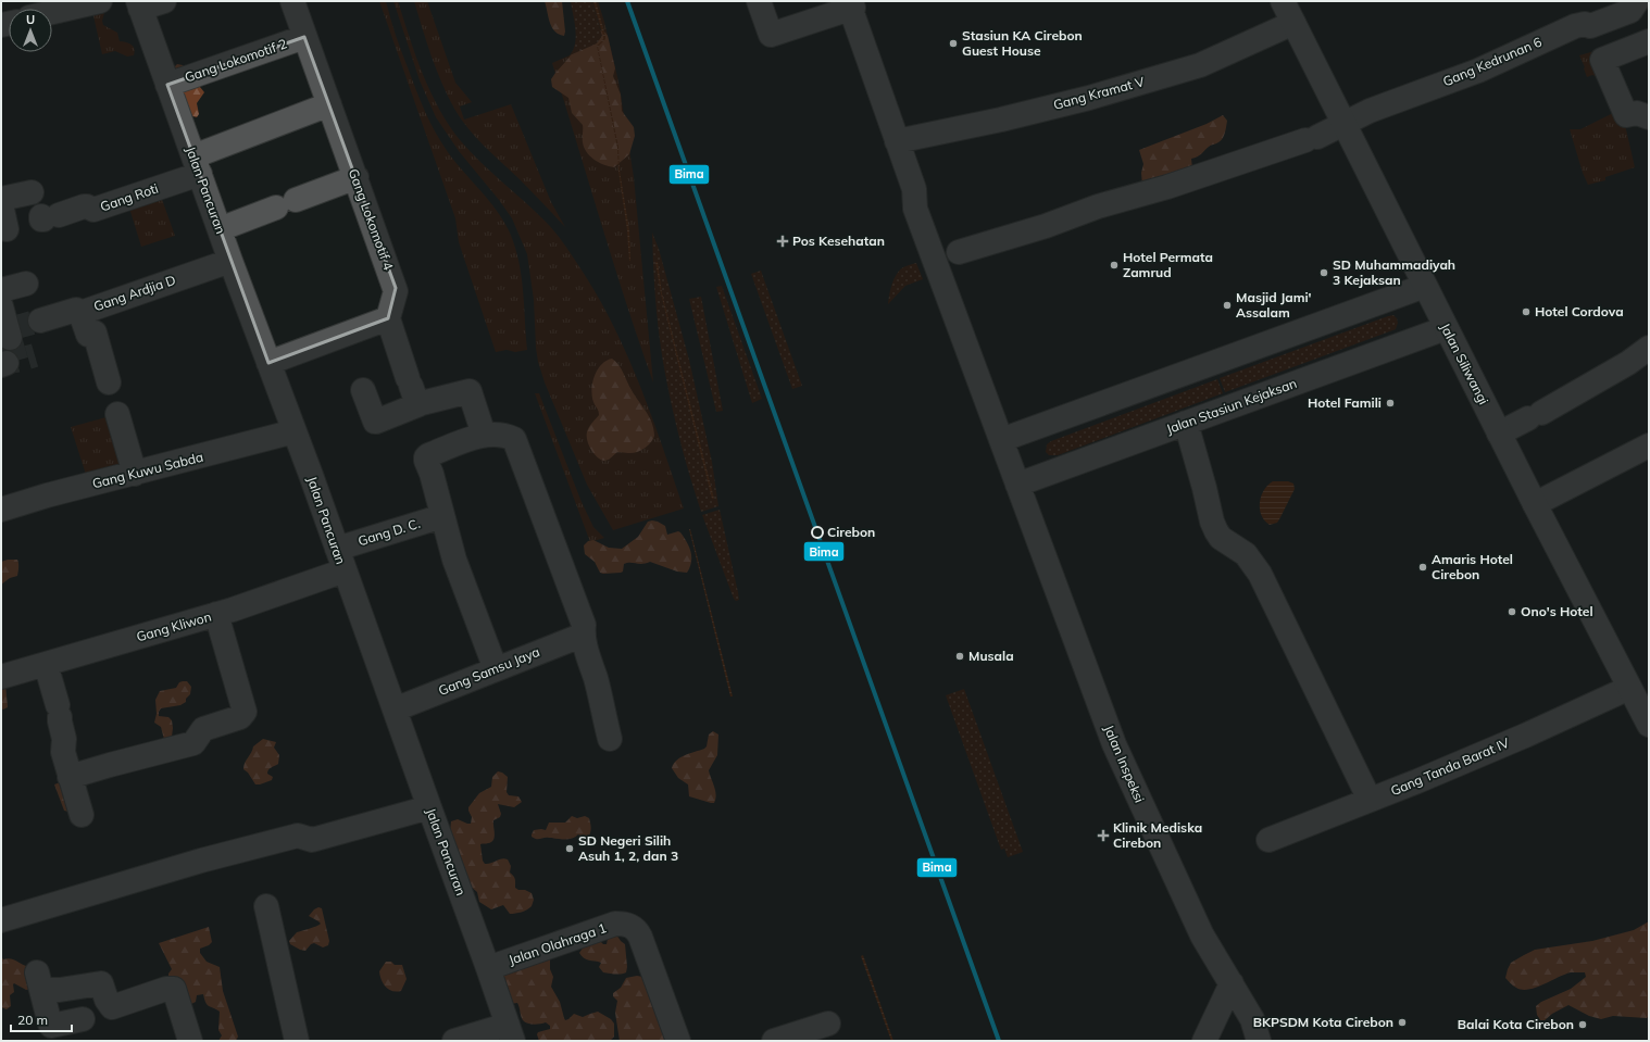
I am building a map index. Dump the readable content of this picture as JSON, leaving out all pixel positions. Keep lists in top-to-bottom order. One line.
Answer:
{"streets":{"main road":["Jalan Siliwangi"],"street":["Gang Lokomotif 2","Gang Kedrunan 6","Gang Kramat V","Jalan Pancuran","Gang Roti","Gang Lokomotif 4","Gang Ardjia D","Jalan Stasiun Kejaksan","Gang Kuwu Sabda","Gang D. C.","Gang Kliwon","Gang Samsu Jaya","Jalan Inspeksi","Gang Tanda Barat IV","Jalan Olahraga 1"]},"crossings":[["Gang Lokomotif 2","Jalan Pancuran"],["Gang Lokomotif 2","Gang Lokomotif 4"],["Gang Kedrunan 6","Jalan Siliwangi"],["Gang Kedrunan 6","Jalan Inspeksi"],["Gang Kramat V","Jalan Siliwangi"],["Gang Kramat V","Jalan Inspeksi"],["Jalan Pancuran","Gang Roti"],["Jalan Pancuran","Gang Ardjia D"],["Jalan Pancuran","Gang Kuwu Sabda"],["Jalan Pancuran","Gang D. C."],["Jalan Pancuran","Gang Kliwon"],["Jalan Pancuran","Gang Samsu Jaya"],["Jalan Pancuran","Jalan Olahraga 1"],["Gang Roti","Gang Lokomotif 4"],["Jalan Siliwangi","Jalan Stasiun Kejaksan"],["Jalan Siliwangi","Gang Tanda Barat IV"],["Jalan Stasiun Kejaksan","Jalan Inspeksi"],["Gang D. C.","Gang Kliwon"]],"places":{"other":["Stasiun KA Cirebon Guest House","Hotel Permata Zamrud","SD Muhammadiyah 3 Kejaksan","Masjid Jami' Assalam","Hotel Cordova","Hotel Famili","Cirebon","Amaris Hotel Cirebon","Ono's Hotel","Musala","SD Negeri Silih Asuh 1, 2, dan 3","BKPSDM Kota Cirebon","Balai Kota Cirebon"],"health":["Pos Kesehatan","Klinik Mediska Cirebon"]},"lines":["transit line Bima"],"scale_bar":"20 m","north":"top"}
